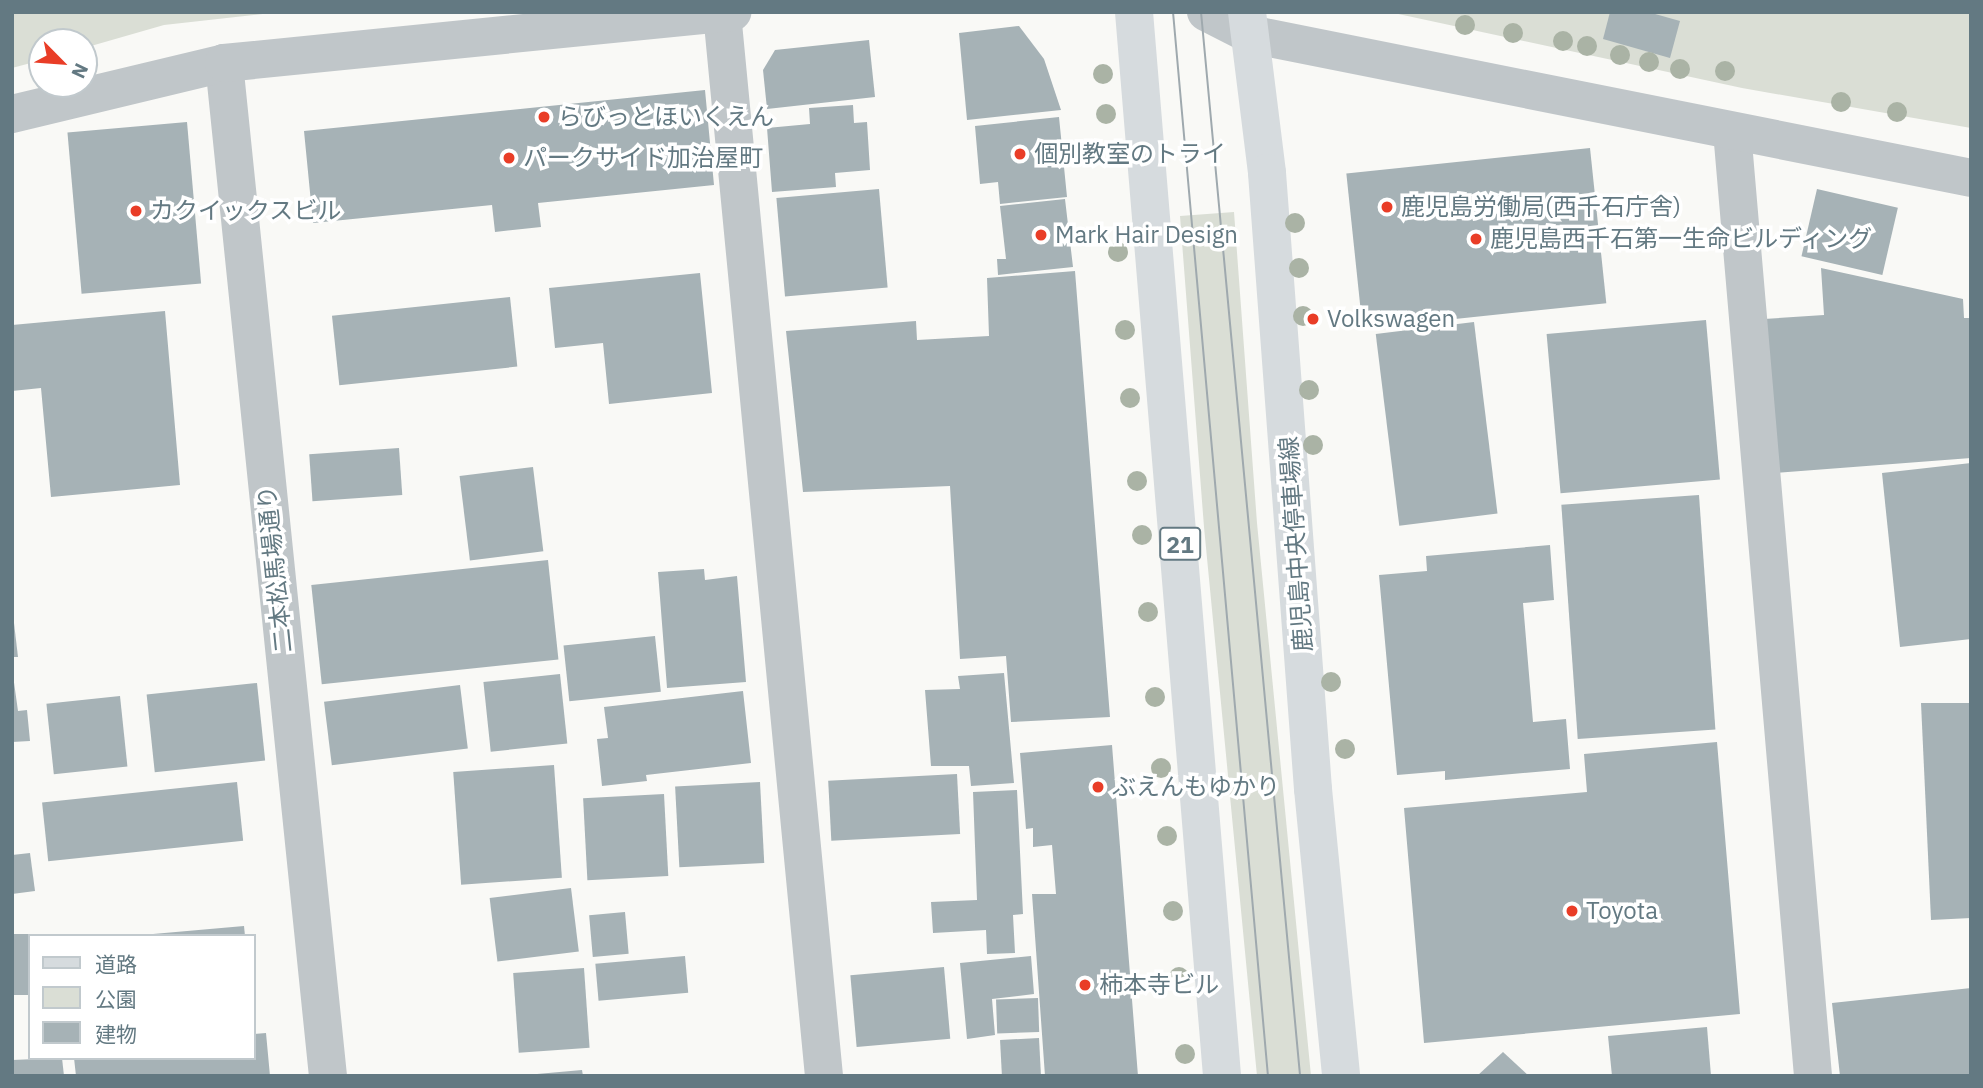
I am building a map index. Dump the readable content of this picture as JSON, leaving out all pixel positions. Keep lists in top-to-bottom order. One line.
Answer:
{"streets":{"main road":["21","鹿児島中央停車場線"],"street":["二本松馬場通り"]},"places":["らびっとほいくえん","個別教室のトライ","パークサイド加治屋町","鹿児島労働局(西千石庁舎)","カクイックスビル","Mark Hair Design","鹿児島西千石第一生命ビルディング","Volkswagen","ぶえんもゆかり","Toyota","柿本寺ビル"],"legend":["道路","公園","建物"],"north":"bottom right"}
